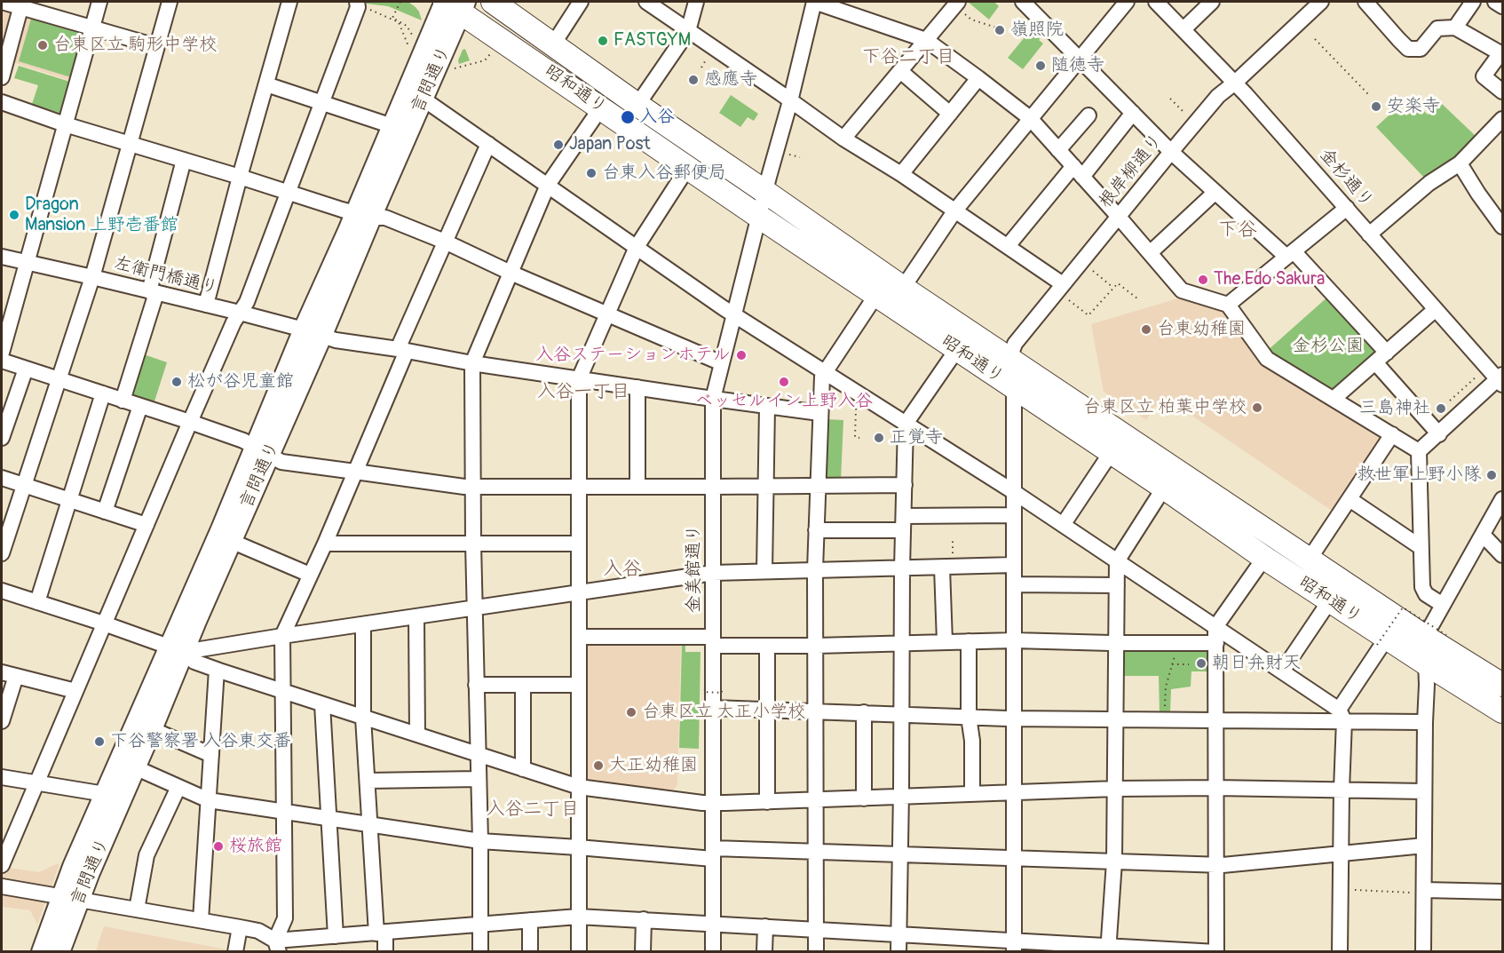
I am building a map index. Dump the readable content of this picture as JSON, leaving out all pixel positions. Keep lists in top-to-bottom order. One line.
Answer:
{"streets":{"highway":["昭和通り"],"main road":["言問通り"],"street":["根岸柳通り","金杉通り","左衛門橋通り","金美館通り"]},"crossings":[["言問通り","昭和通り"],["言問通り","左衛門橋通り"],["昭和通り","根岸柳通り"],["昭和通り","金美館通り"],["根岸柳通り","金杉通り"],["左衛門橋通り","金美館通り"]],"districts":["下谷二丁目","下谷","入谷一丁目","入谷","入谷二丁目"],"parks":["金杉公園"],"places":["嶺照院","FASTGYM","台東区立 駒形中学校","随徳寺","感應寺","安楽寺","入谷","Japan Post","台東入谷郵便局","Dragon Mansion 上野壱番館","The Edo Sakura","台東幼稚園","入谷ステーションホテル","松が谷児童館","ベッセルイン上野入谷","台東区立 柏葉中学校","三島神社","正覚寺","救世軍上野小隊","朝日弁財天","台東区立 大正小学校","下谷警察署 入谷東交番","大正幼稚園","桜旅館"]}
